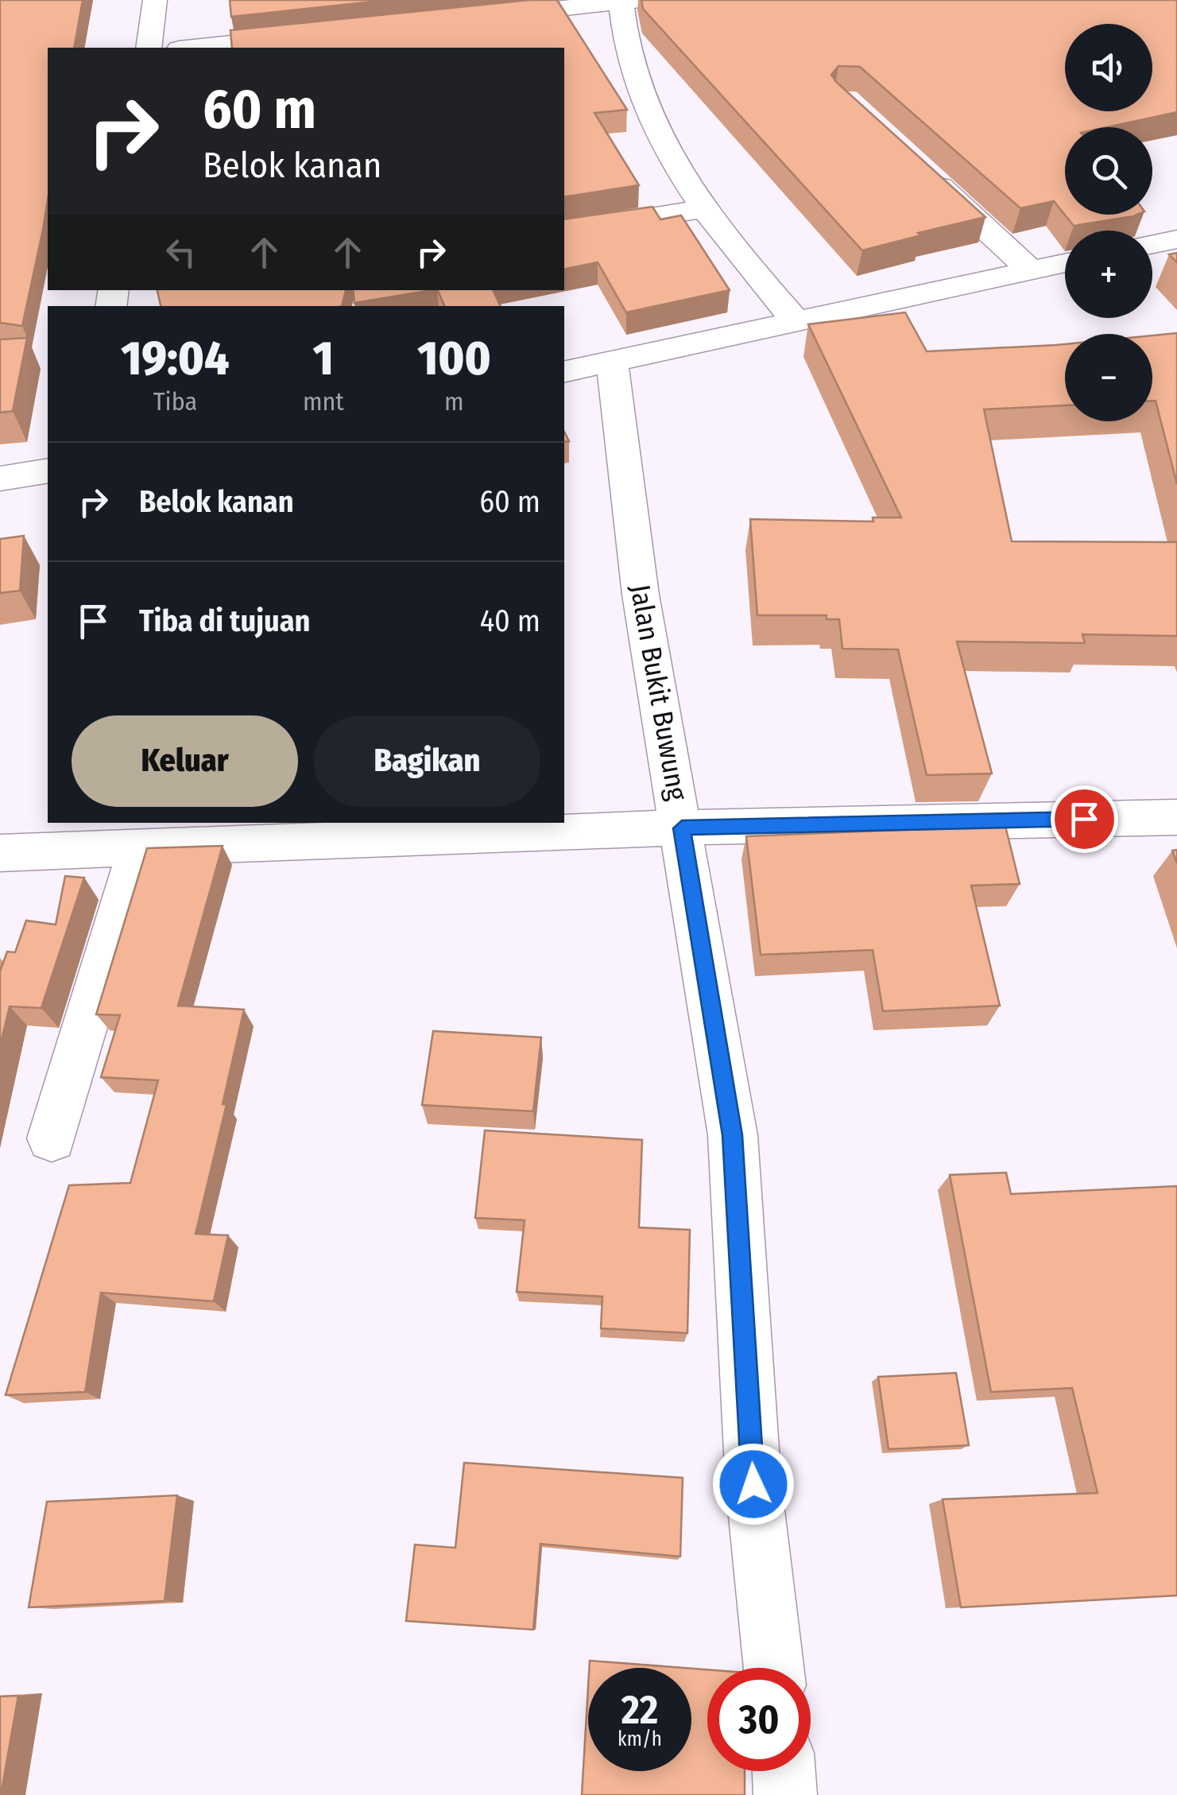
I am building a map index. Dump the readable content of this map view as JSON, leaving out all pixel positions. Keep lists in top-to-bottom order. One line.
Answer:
{"streets":{"street":["Jalan Bukit Buwung"]},"page":{"map_buttons":["+","−"],"turn":["60 m","Belok kanan"],"eta":["19:04","Tiba","1","mnt","100","m"],"list":[{"name":"Belok kanan","value":"60 m"},{"name":"Tiba di tujuan","value":"40 m"}],"buttons":["Keluar","Bagikan"],"speed":"22 km/h","limit":"30"}}
